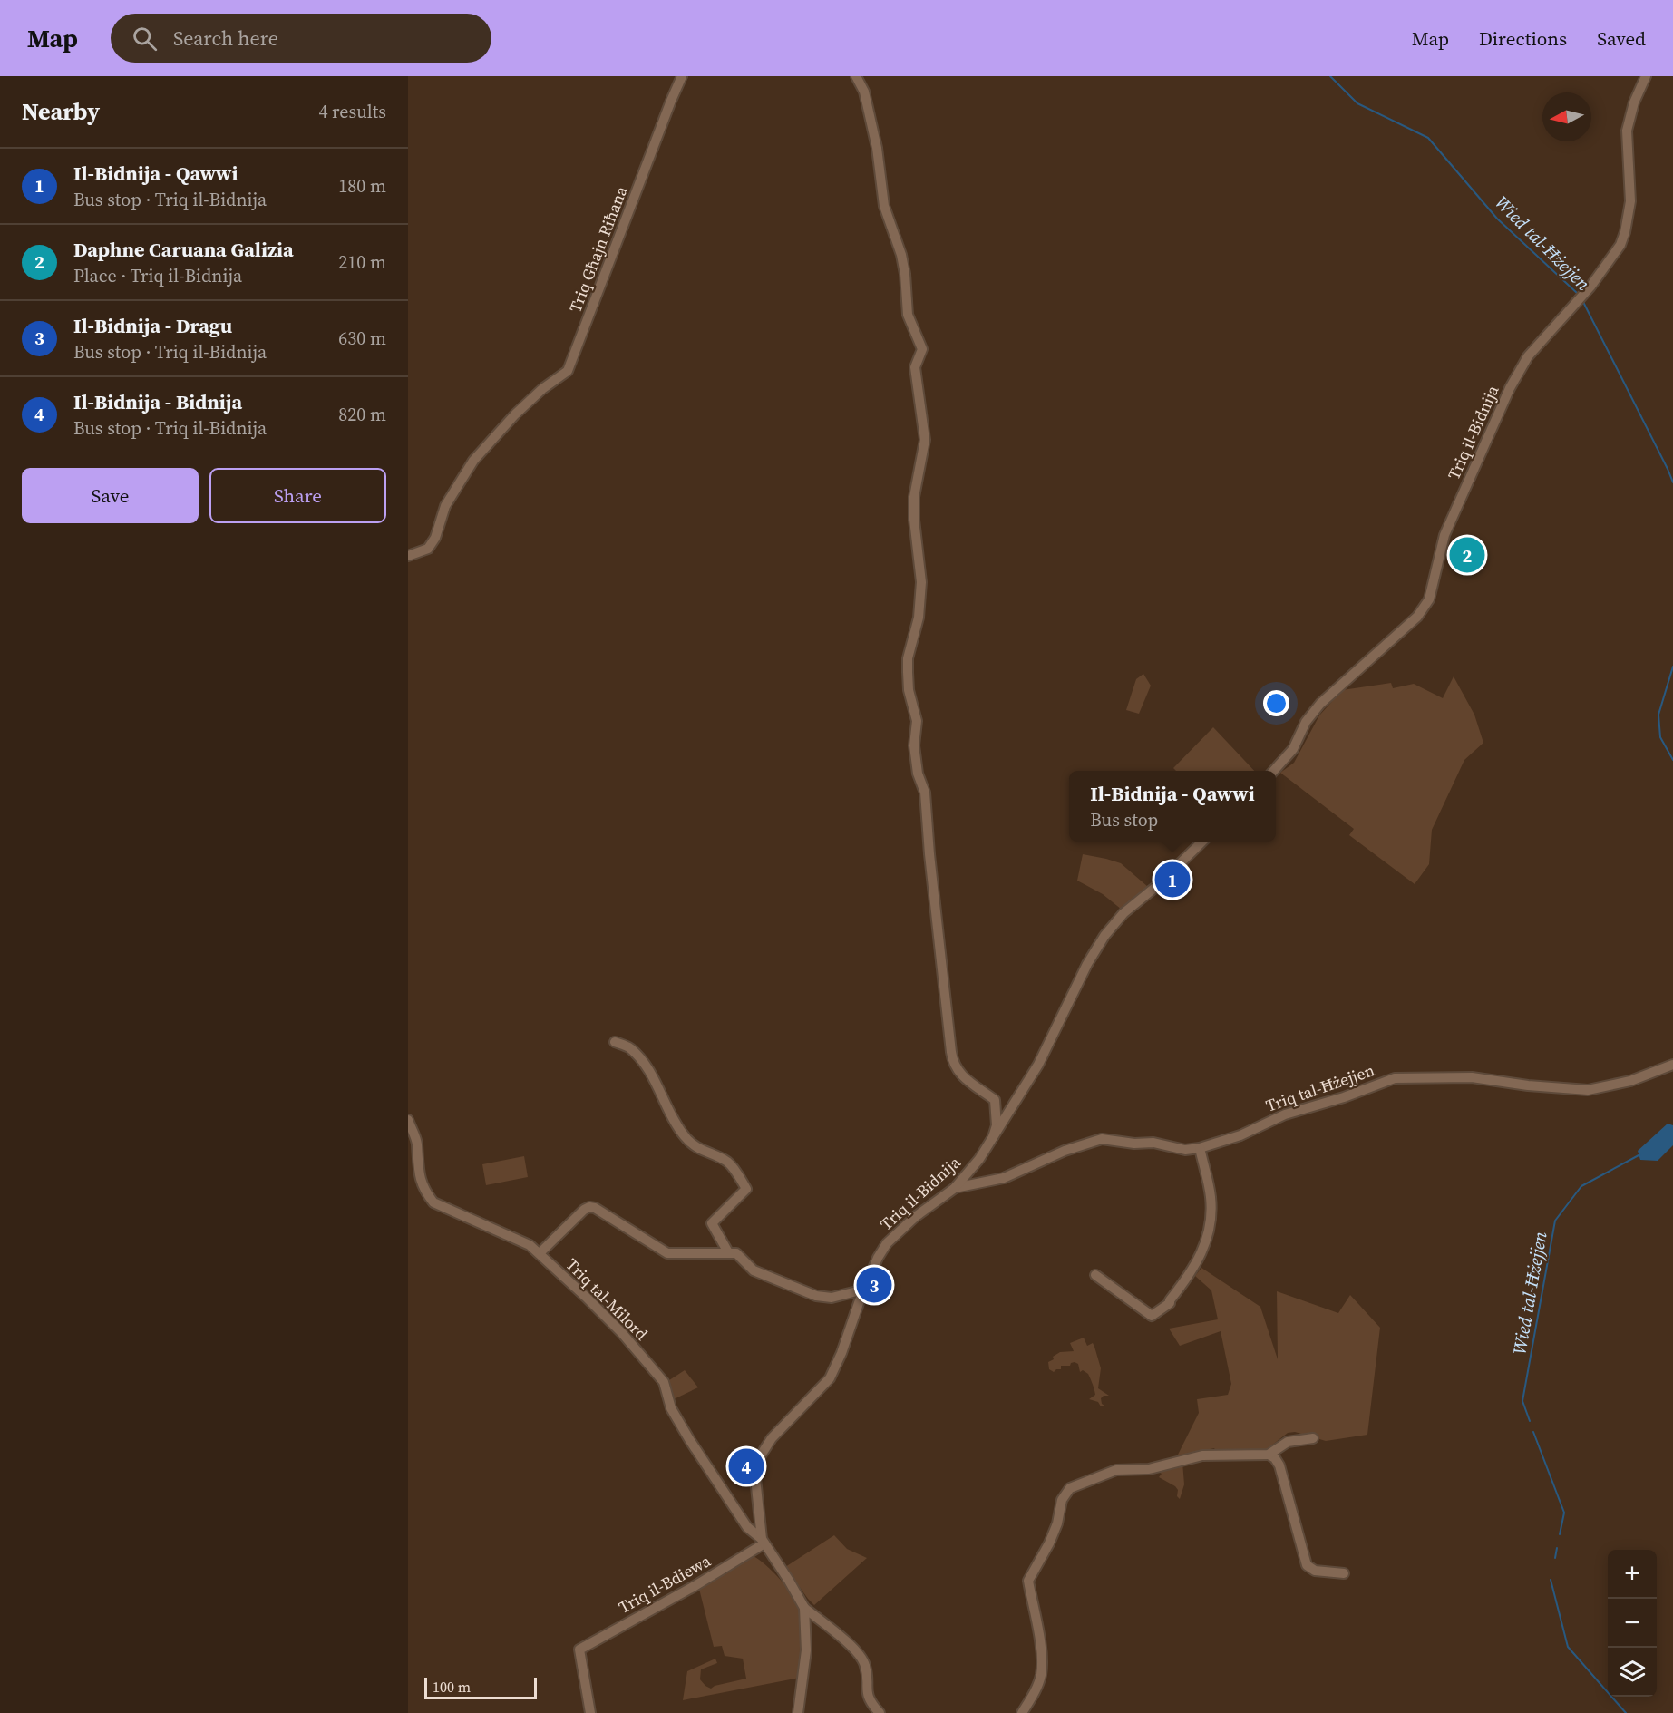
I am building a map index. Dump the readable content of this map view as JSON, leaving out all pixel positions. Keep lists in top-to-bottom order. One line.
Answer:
{"streets":{"street":["Triq Għajn Riħana","Triq il-Bidnija","Triq tal-Ħżejjen","Triq tal-Milord","Triq il-Bdiewa"]},"crossings":[["Triq il-Bidnija","Triq tal-Ħżejjen"],["Triq il-Bidnija","Triq tal-Milord"],["Triq il-Bidnija","Triq il-Bdiewa"],["Triq tal-Milord","Triq il-Bdiewa"]],"water":["Wied tal-Ħżejjen"],"scale_bar":"100 m","north":"left","page":{"header":"Map","search":"Search here","nav":["Map","Directions","Saved"],"heading":["Nearby","4 results"],"list":[{"mark":"1","name":"Il-Bidnija - Qawwi","note":"Bus stop · Triq il-Bidnija","value":"180 m"},{"mark":"2","name":"Daphne Caruana Galizia","note":"Place · Triq il-Bidnija","value":"210 m"},{"mark":"3","name":"Il-Bidnija - Dragu","note":"Bus stop · Triq il-Bidnija","value":"630 m"},{"mark":"4","name":"Il-Bidnija - Bidnija","note":"Bus stop · Triq il-Bidnija","value":"820 m"}],"buttons":["Save","Share"],"pins":["2","1","3","4"],"popup":["Il-Bidnija - Qawwi","Bus stop"],"map_buttons":["+","−"],"scale":"100 m"}}
